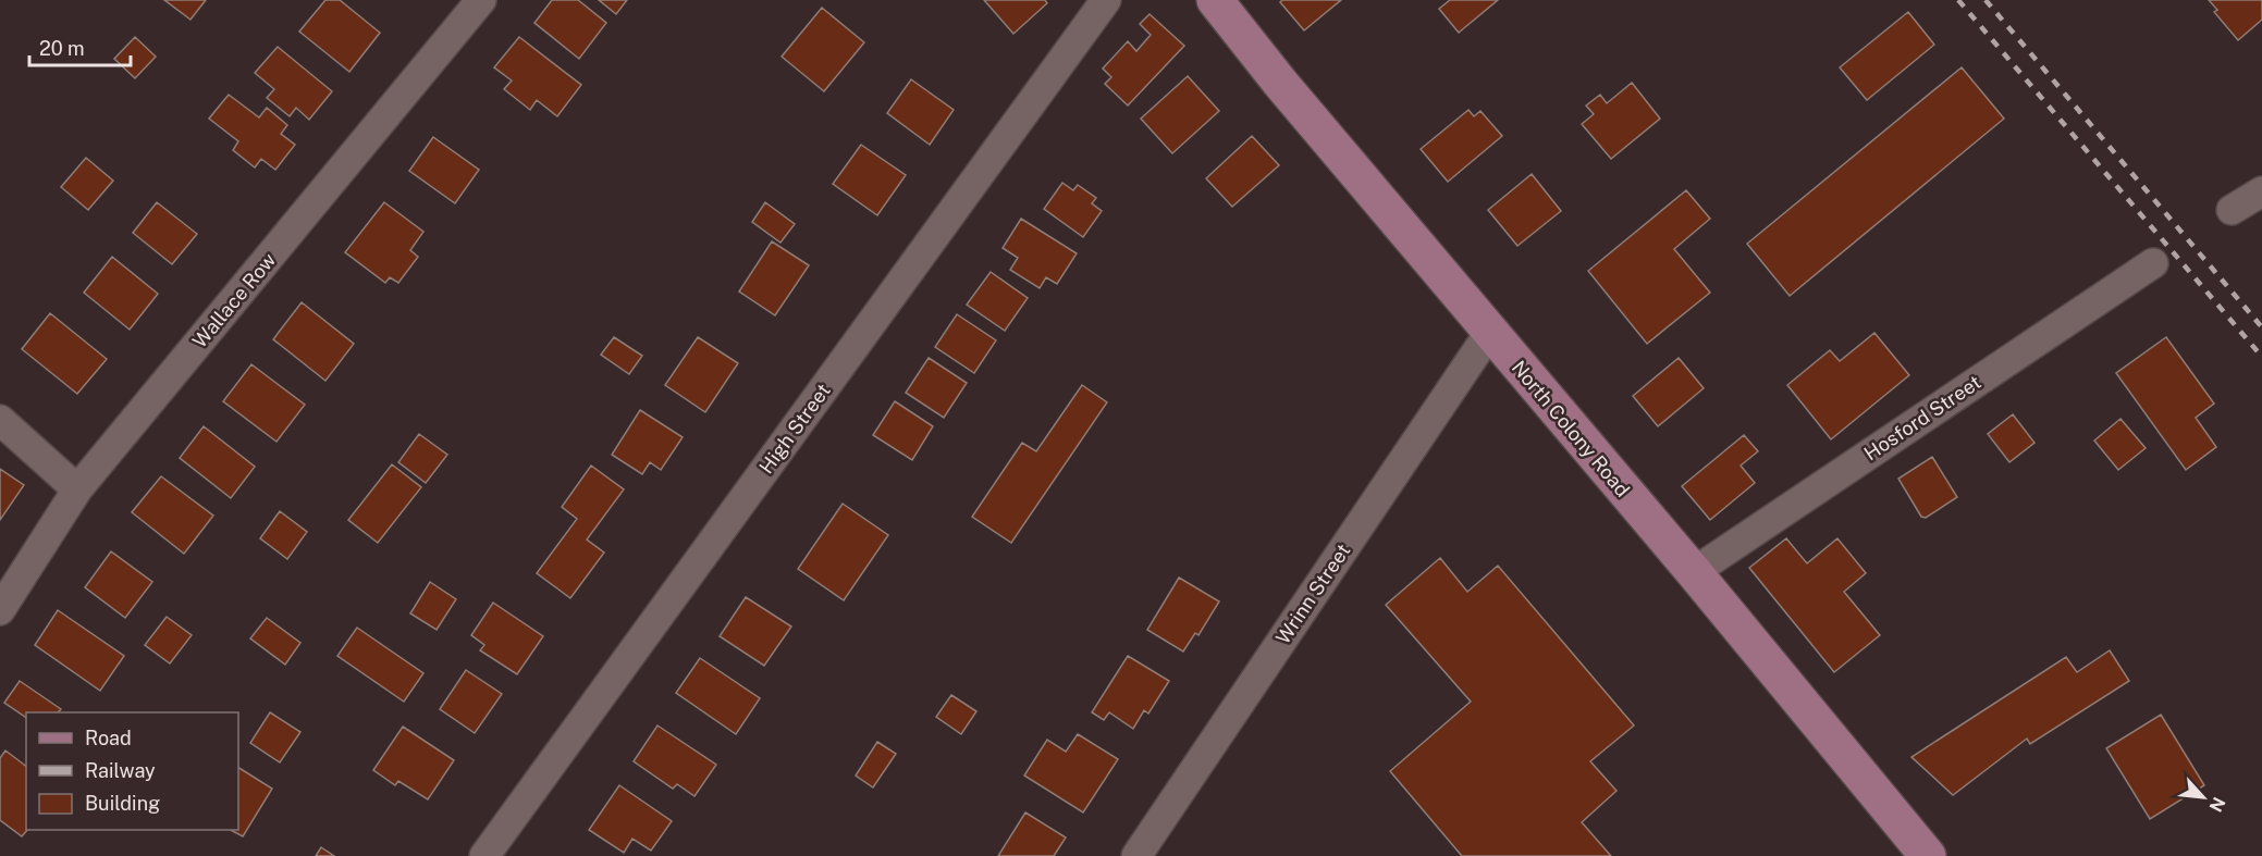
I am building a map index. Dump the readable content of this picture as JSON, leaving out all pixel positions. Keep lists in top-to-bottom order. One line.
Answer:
{"streets":{"main road":["North Colony Road"],"street":["Wallace Row","Hosford Street","High Street","Wrinn Street"]},"crossings":[["Hosford Street","North Colony Road"],["North Colony Road","Wrinn Street"]],"legend":["Road","Railway","Building"],"scale_bar":"20 m","north":"bottom right"}
